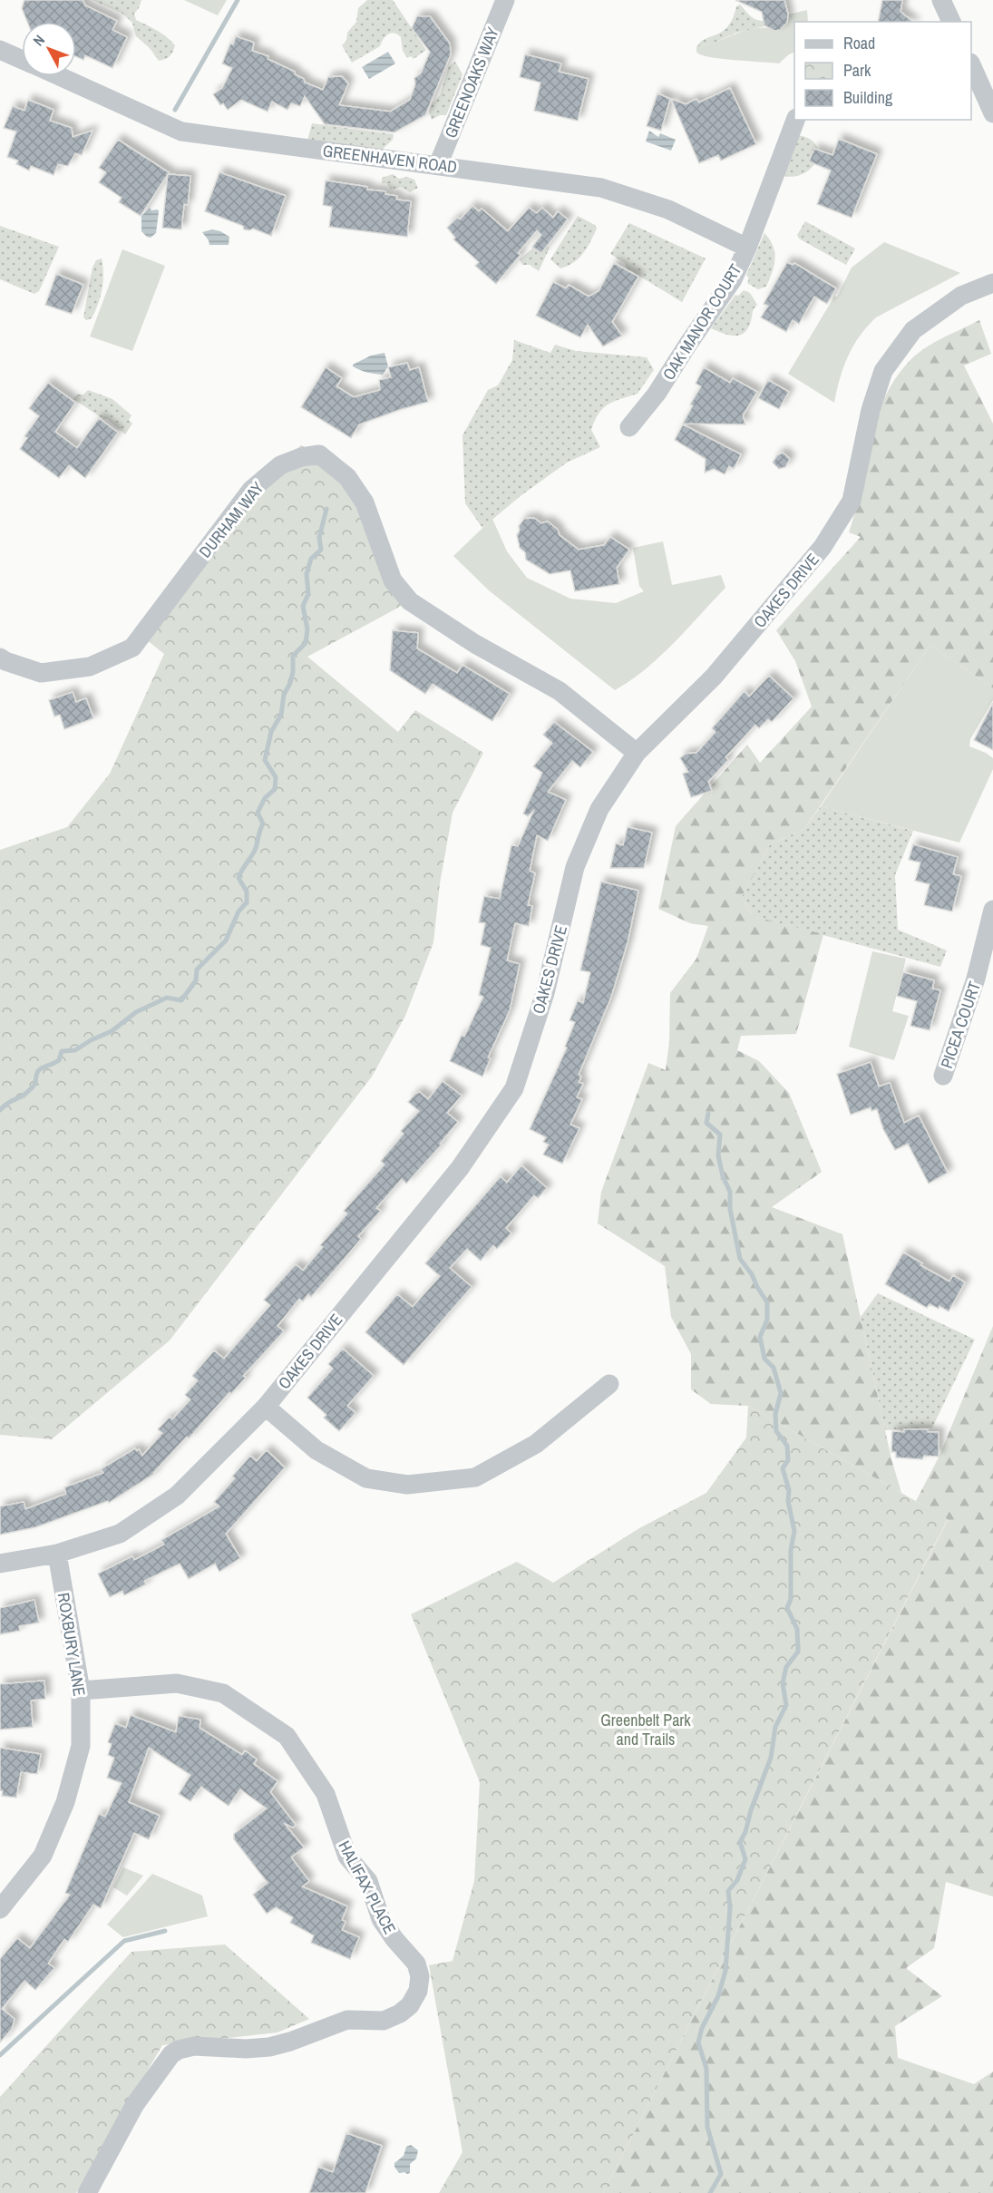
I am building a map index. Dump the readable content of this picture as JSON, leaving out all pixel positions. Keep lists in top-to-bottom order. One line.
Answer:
{"streets":{"street":["GREENOAKS WAY","GREENHAVEN ROAD","OAK MANOR COURT","DURHAM WAY","OAKES DRIVE","PICEA COURT","ROXBURY LANE","HALIFAX PLACE"]},"crossings":[["GREENOAKS WAY","GREENHAVEN ROAD"],["GREENHAVEN ROAD","OAK MANOR COURT"],["DURHAM WAY","OAKES DRIVE"],["OAKES DRIVE","ROXBURY LANE"],["ROXBURY LANE","HALIFAX PLACE"]],"parks":["Greenbelt Park and Trails"],"legend":["Road","Park","Building"],"north":"top left"}
